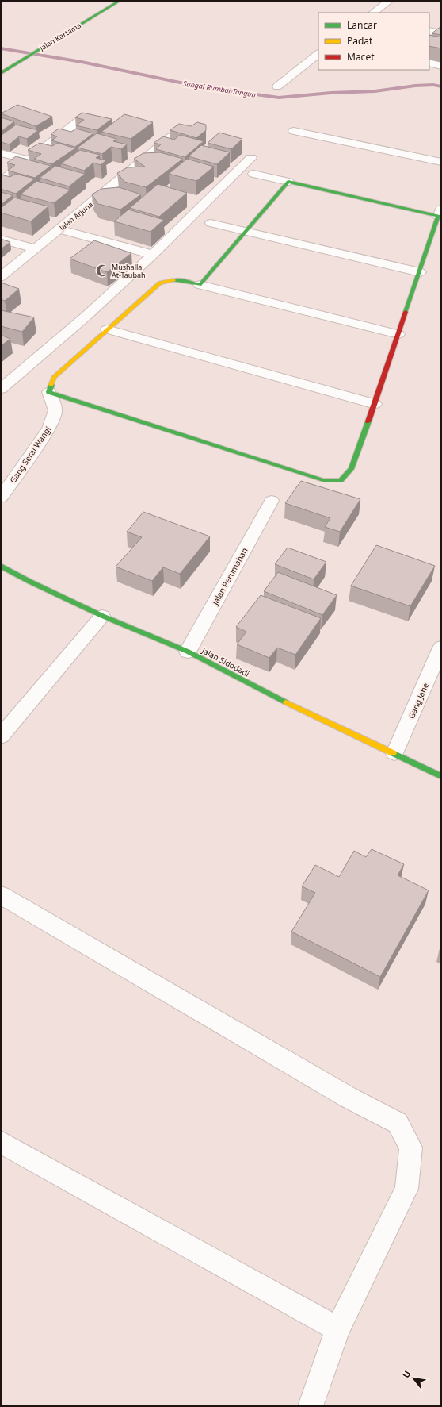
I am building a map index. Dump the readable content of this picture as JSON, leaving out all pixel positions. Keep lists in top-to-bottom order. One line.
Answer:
{"streets":{"street":["Jalan Kartama","Jalan Arjuna","Gang Serai Wangi","Jalan Perumahan","Jalan Sidodadi","Gang Jahe"]},"crossings":[["Jalan Perumahan","Jalan Sidodadi"],["Jalan Sidodadi","Gang Jahe"]],"water":["Sungai Rumbai Tangun"],"places":{"mosque":["Mushalla At-Taubah"]},"legend":["Lancar","Padat","Macet"],"north":"top left"}
